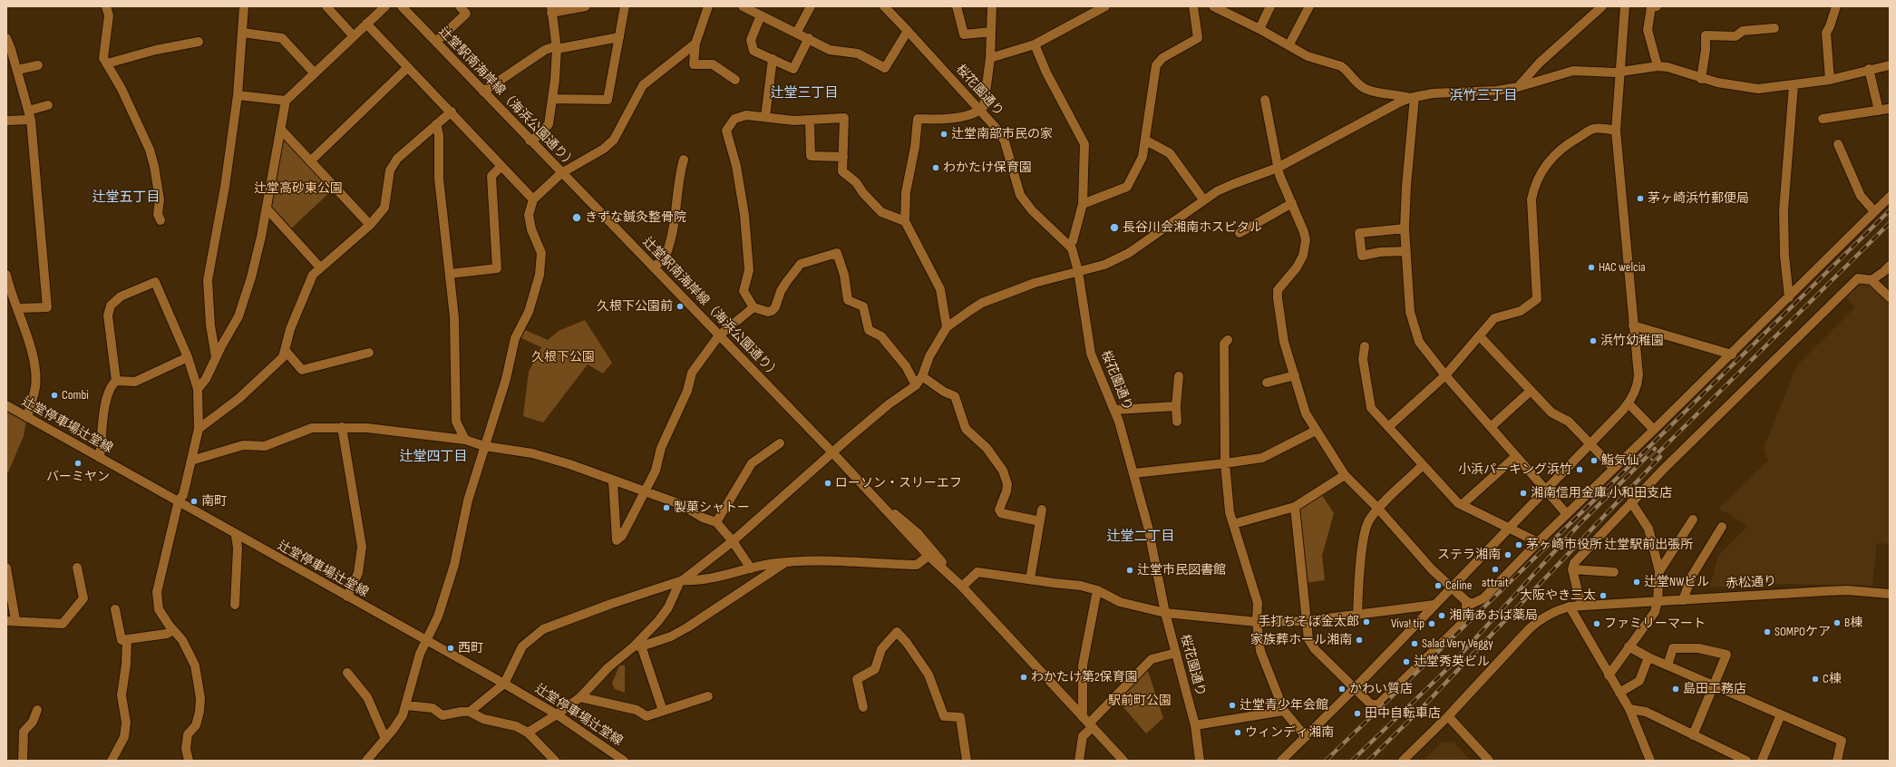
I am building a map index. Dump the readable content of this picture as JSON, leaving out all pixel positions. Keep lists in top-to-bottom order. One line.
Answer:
{"streets":{"street":["桜花園通り","辻堂駅南海岸線（海浜公園通り）","辻堂停車場辻堂線","赤松通り"]},"districts":["辻堂三丁目","浜竹三丁目","辻堂五丁目","辻堂四丁目","辻堂二丁目"],"parks":["辻堂高砂東公園","久根下公園","駅前町公園"],"places":["辻堂南部市民の家","わかたけ保育園","茅ヶ崎浜竹郵便局","きずな鍼灸整骨院","長谷川会湘南ホスピタル","HAC welcia","久根下公園前","浜竹幼稚園","Combi","鮨気仙","バーミヤン","小浜パーキング浜竹","ローソン・スリーエフ","湘南信用金庫 小和田支店","南町","製菓シャトー","茅ヶ崎市役所 辻堂駅前出張所","ステラ湘南","attrait","辻堂市民図書館","辻堂NWビル","Celine","大阪やき三太","湘南あおば薬局","手打ちそば金太郎","B棟","Viva! tip","ファミリーマート","SOMPOケア","家族葬ホール湘南","Salad Very Veggy","西町","辻堂秀英ビル","わかたけ第2保育園","C棟","かわい質店","島田工務店","辻堂青少年会館","田中自転車店","ウィンディ湘南"]}
